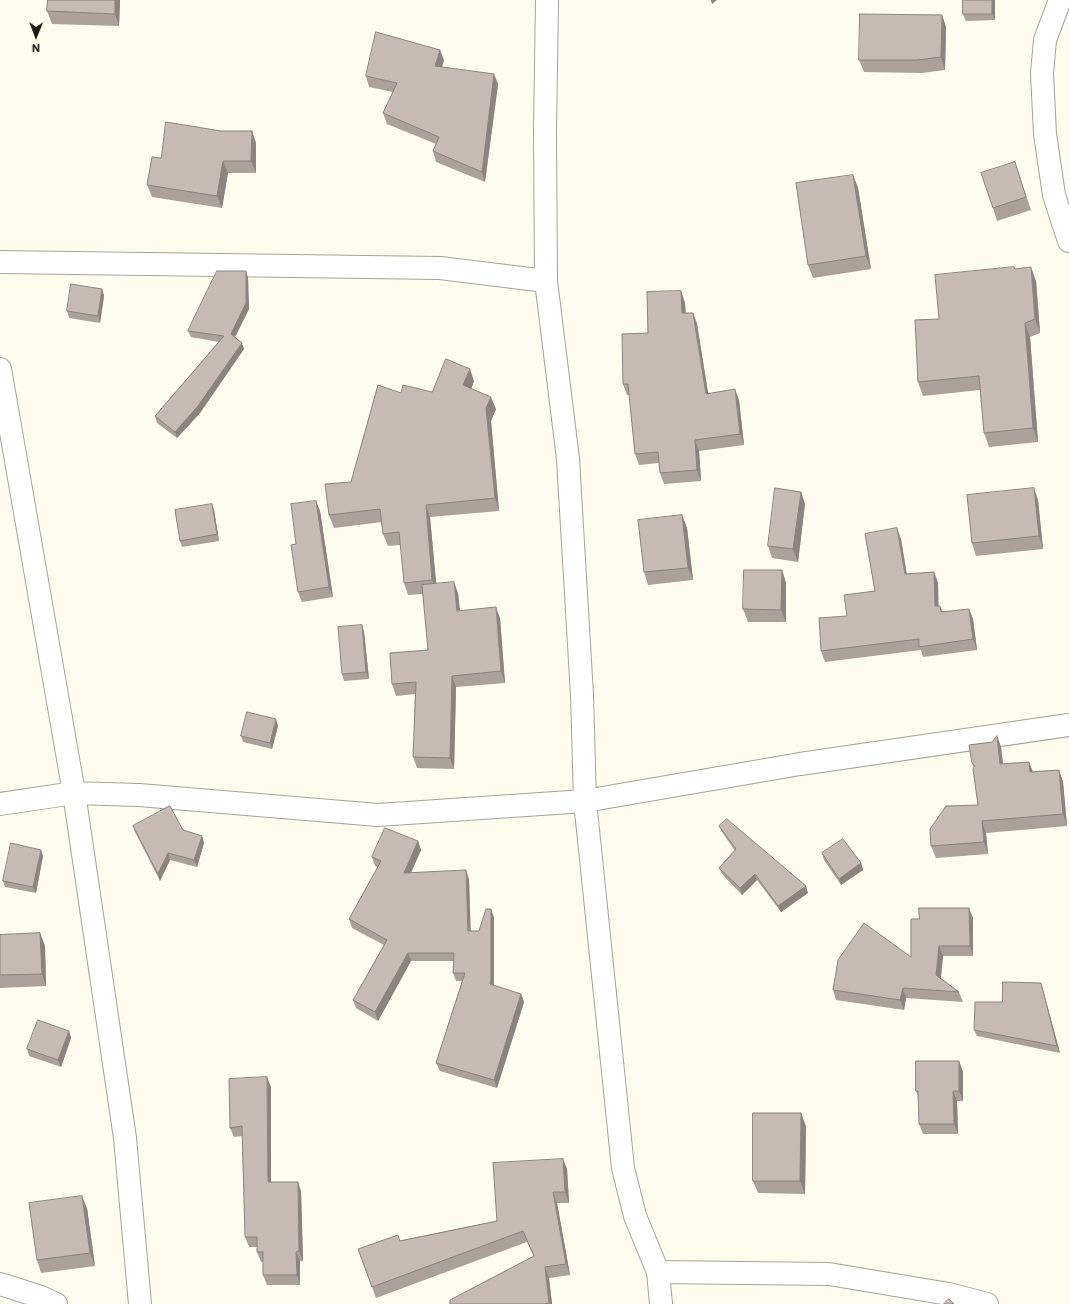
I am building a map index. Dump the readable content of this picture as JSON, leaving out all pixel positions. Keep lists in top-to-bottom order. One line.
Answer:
{"north":"bottom"}
